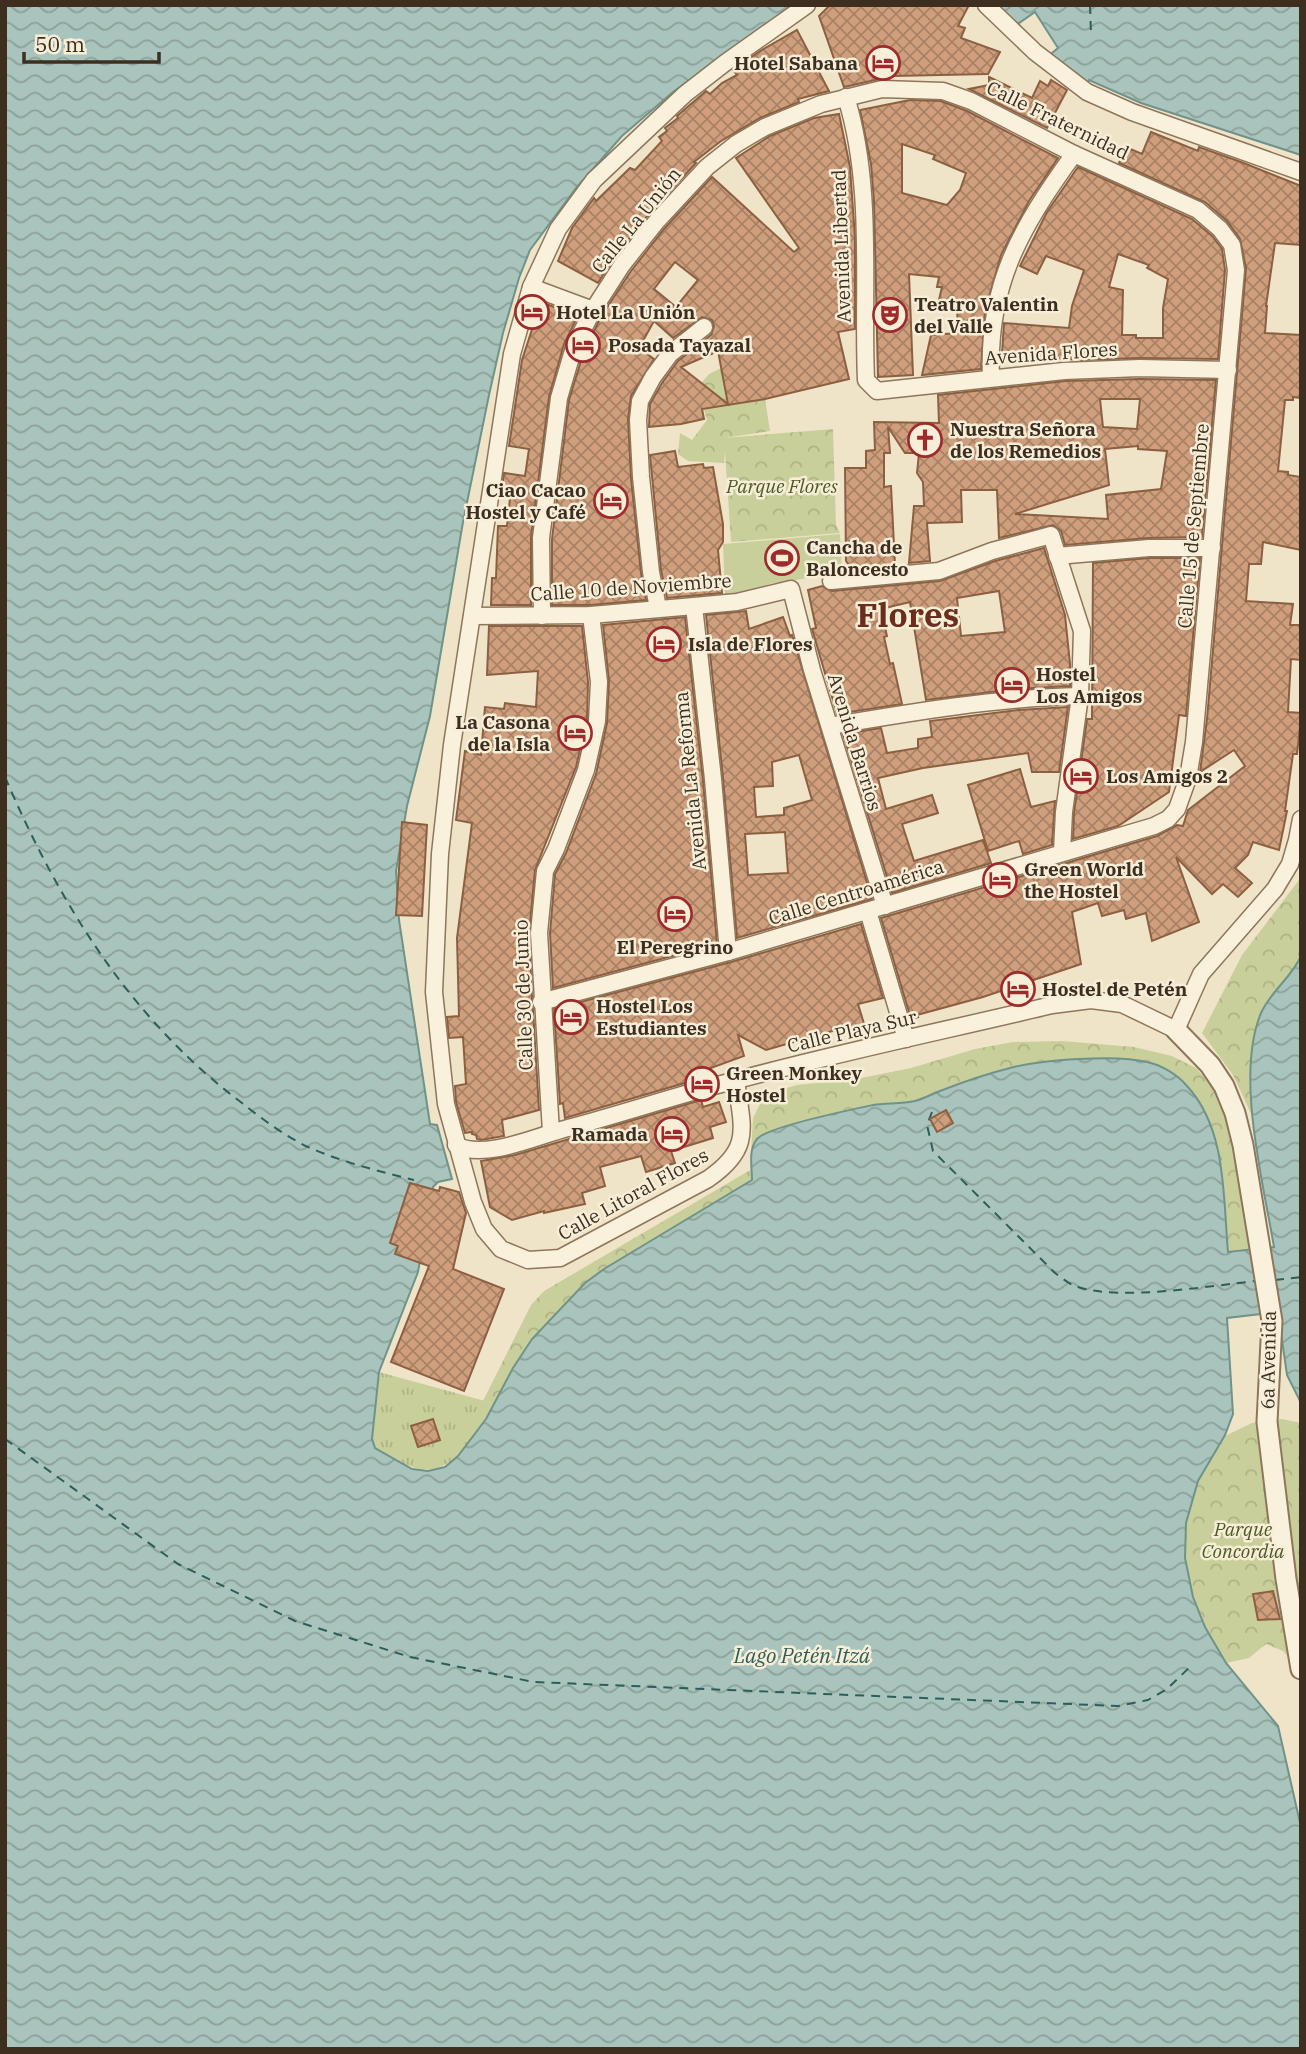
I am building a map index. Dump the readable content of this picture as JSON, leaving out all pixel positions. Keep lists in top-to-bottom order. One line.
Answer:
{"streets":{"street":["Calle Fraternidad","Calle La Unión","Avenida Libertad","Avenida Flores","Calle 15 de Septiembre","Calle 10 de Noviembre","Avenida Barrios","Avenida La Reforma","Calle Centroamérica","Calle 30 de Junio","Calle Playa Sur","Calle Litoral Flores","6a Avenida"]},"crossings":[["Calle Fraternidad","Calle La Unión"],["Calle Fraternidad","Avenida Libertad"],["Calle Fraternidad","Calle 15 de Septiembre"],["Calle La Unión","Avenida Libertad"],["Calle La Unión","Calle 10 de Noviembre"],["Avenida Libertad","Avenida Flores"],["Avenida Flores","Calle 15 de Septiembre"],["Calle 15 de Septiembre","Calle Centroamérica"],["Calle 10 de Noviembre","Avenida Barrios"],["Calle 10 de Noviembre","Avenida La Reforma"],["Calle 10 de Noviembre","Calle 30 de Junio"],["Calle 10 de Noviembre","Calle Litoral Flores"],["Avenida Barrios","Calle Centroamérica"],["Avenida La Reforma","Calle Centroamérica"],["Calle Centroamérica","Calle 30 de Junio"],["Calle 30 de Junio","Calle Playa Sur"],["Calle Playa Sur","Calle Litoral Flores"],["Calle Playa Sur","6a Avenida"]],"districts":["Flores"],"water":["Lago Petén Itzá"],"parks":["Parque Flores","Parque Concordia"],"places":{"hotel":["Hotel Sabana","Hotel La Unión","Posada Tayazal","Ciao Cacao Hostel y Café","Isla de Flores","Hostel Los Amigos","La Casona de la Isla","Los Amigos 2","Green World the Hostel","El Peregrino","Hostel de Petén","Hostel Los Estudiantes","Green Monkey Hostel","Ramada"],"theatre":["Teatro Valentin del Valle"],"church":["Nuestra Señora de los Remedios"],"sports":["Cancha de Baloncesto"]},"scale_bar":"50 m"}
